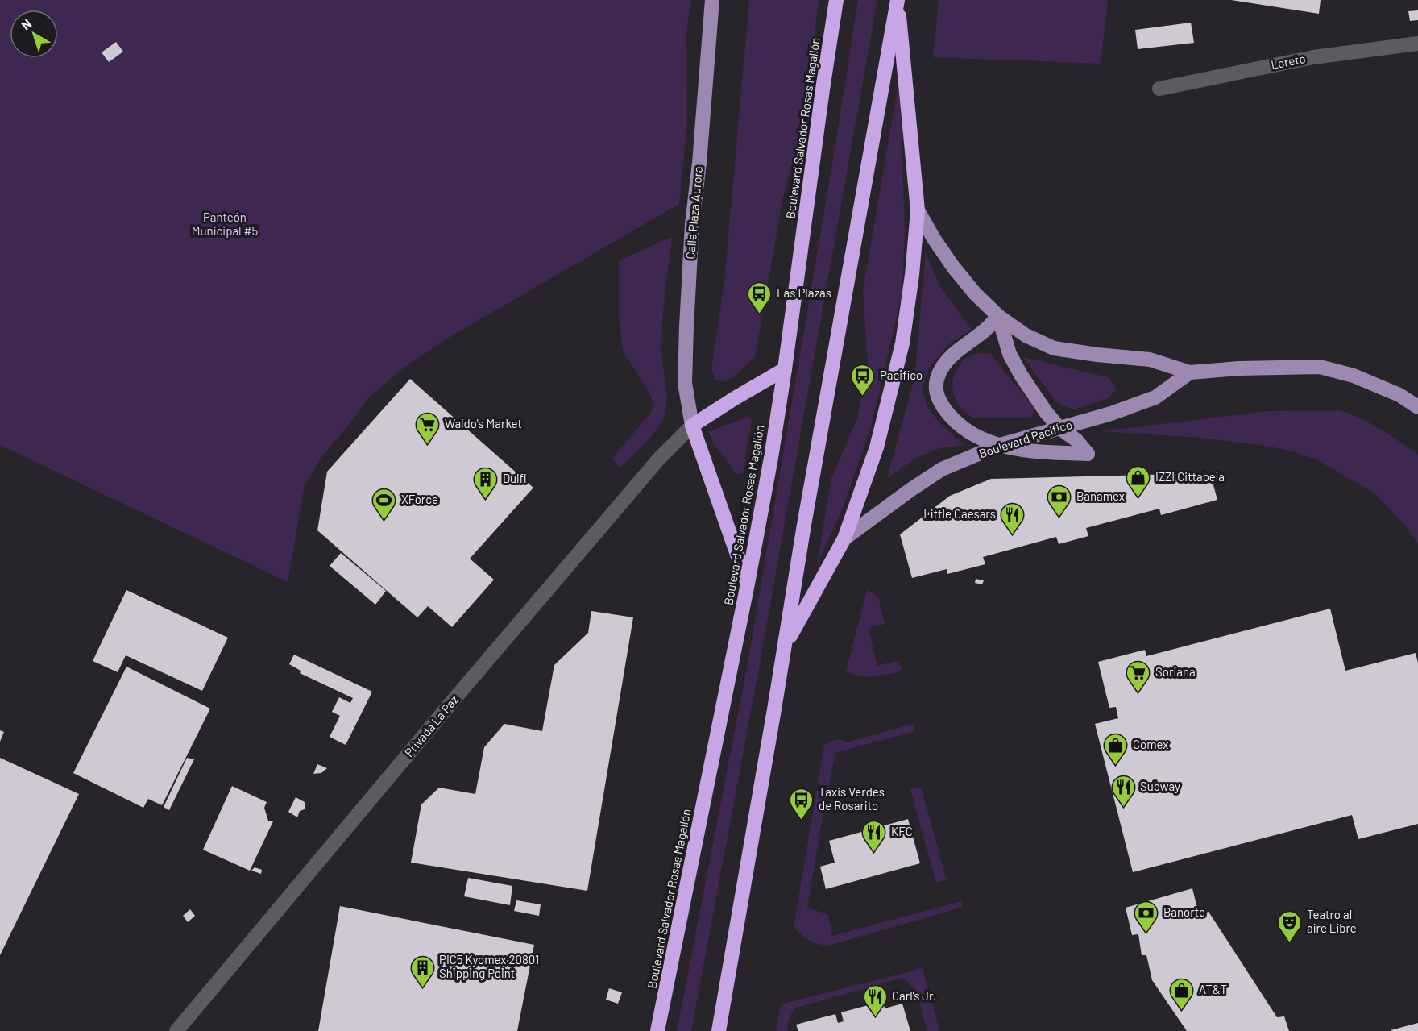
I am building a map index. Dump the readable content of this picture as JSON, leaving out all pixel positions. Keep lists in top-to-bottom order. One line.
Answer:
{"streets":{"highway":["Boulevard Salvador Rosas Magallón"],"main road":["Calle Plaza Aurora","Boulevard Pacífico"],"street":["Loreto","Privada La Paz"]},"crossings":[["Calle Plaza Aurora","Privada La Paz"]],"parks":["Panteón Municipal #5"],"places":{"bus stop":["Las Plazas","Pacifico","Taxis Verdes de Rosarito"],"supermarket":["Waldo's Market","Soriana"],"shop":["IZZI Cittabela","Comex","AT&T"],"building":["Dulfi","PIC5 Kyomex 20801 Shipping Point"],"bank":["Banamex","Banorte"],"sports":["XForce"],"restaurant":["Little Caesars","Subway","KFC","Carl's Jr."],"theatre":["Teatro al aire Libre"]},"north":"top left"}
